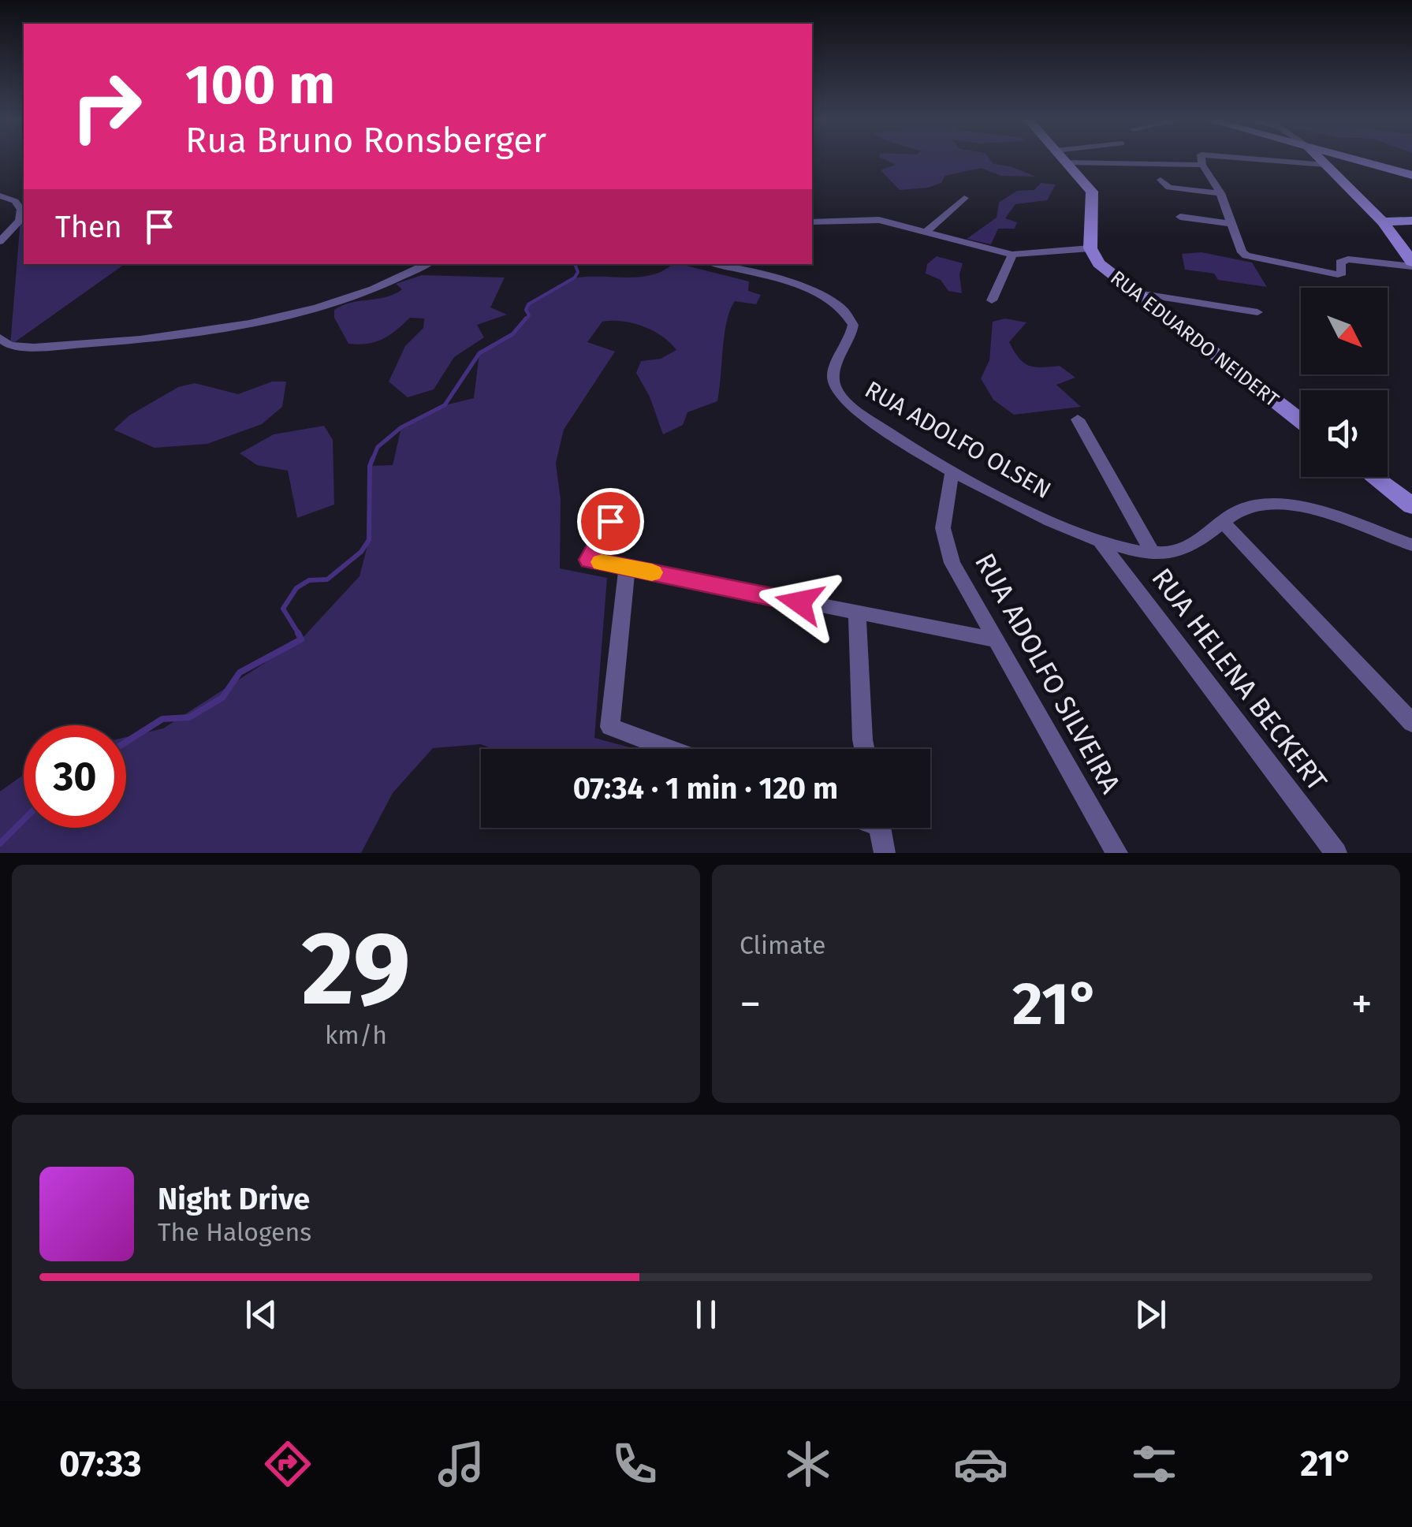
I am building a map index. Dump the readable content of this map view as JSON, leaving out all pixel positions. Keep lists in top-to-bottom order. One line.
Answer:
{"streets":{"main road":["RUA EDUARDO NEIDERT"],"street":["RUA ADOLFO OLSEN","RUA ADOLFO SILVEIRA","RUA HELENA BECKERT"]},"crossings":[["RUA ADOLFO OLSEN","RUA ADOLFO SILVEIRA"],["RUA ADOLFO OLSEN","RUA HELENA BECKERT"]],"north":"bottom right","page":{"turn":["100 m","Rua Bruno Ronsberger"],"then":"Then","limit":"30","trip":"07:34 · 1 min · 120 m","tile":[["29","km/h"],"Climate"],"heat":["−","21°","+"],"song":["Night Drive","The Halogens"],"tabs":["07:33","21°"]}}
